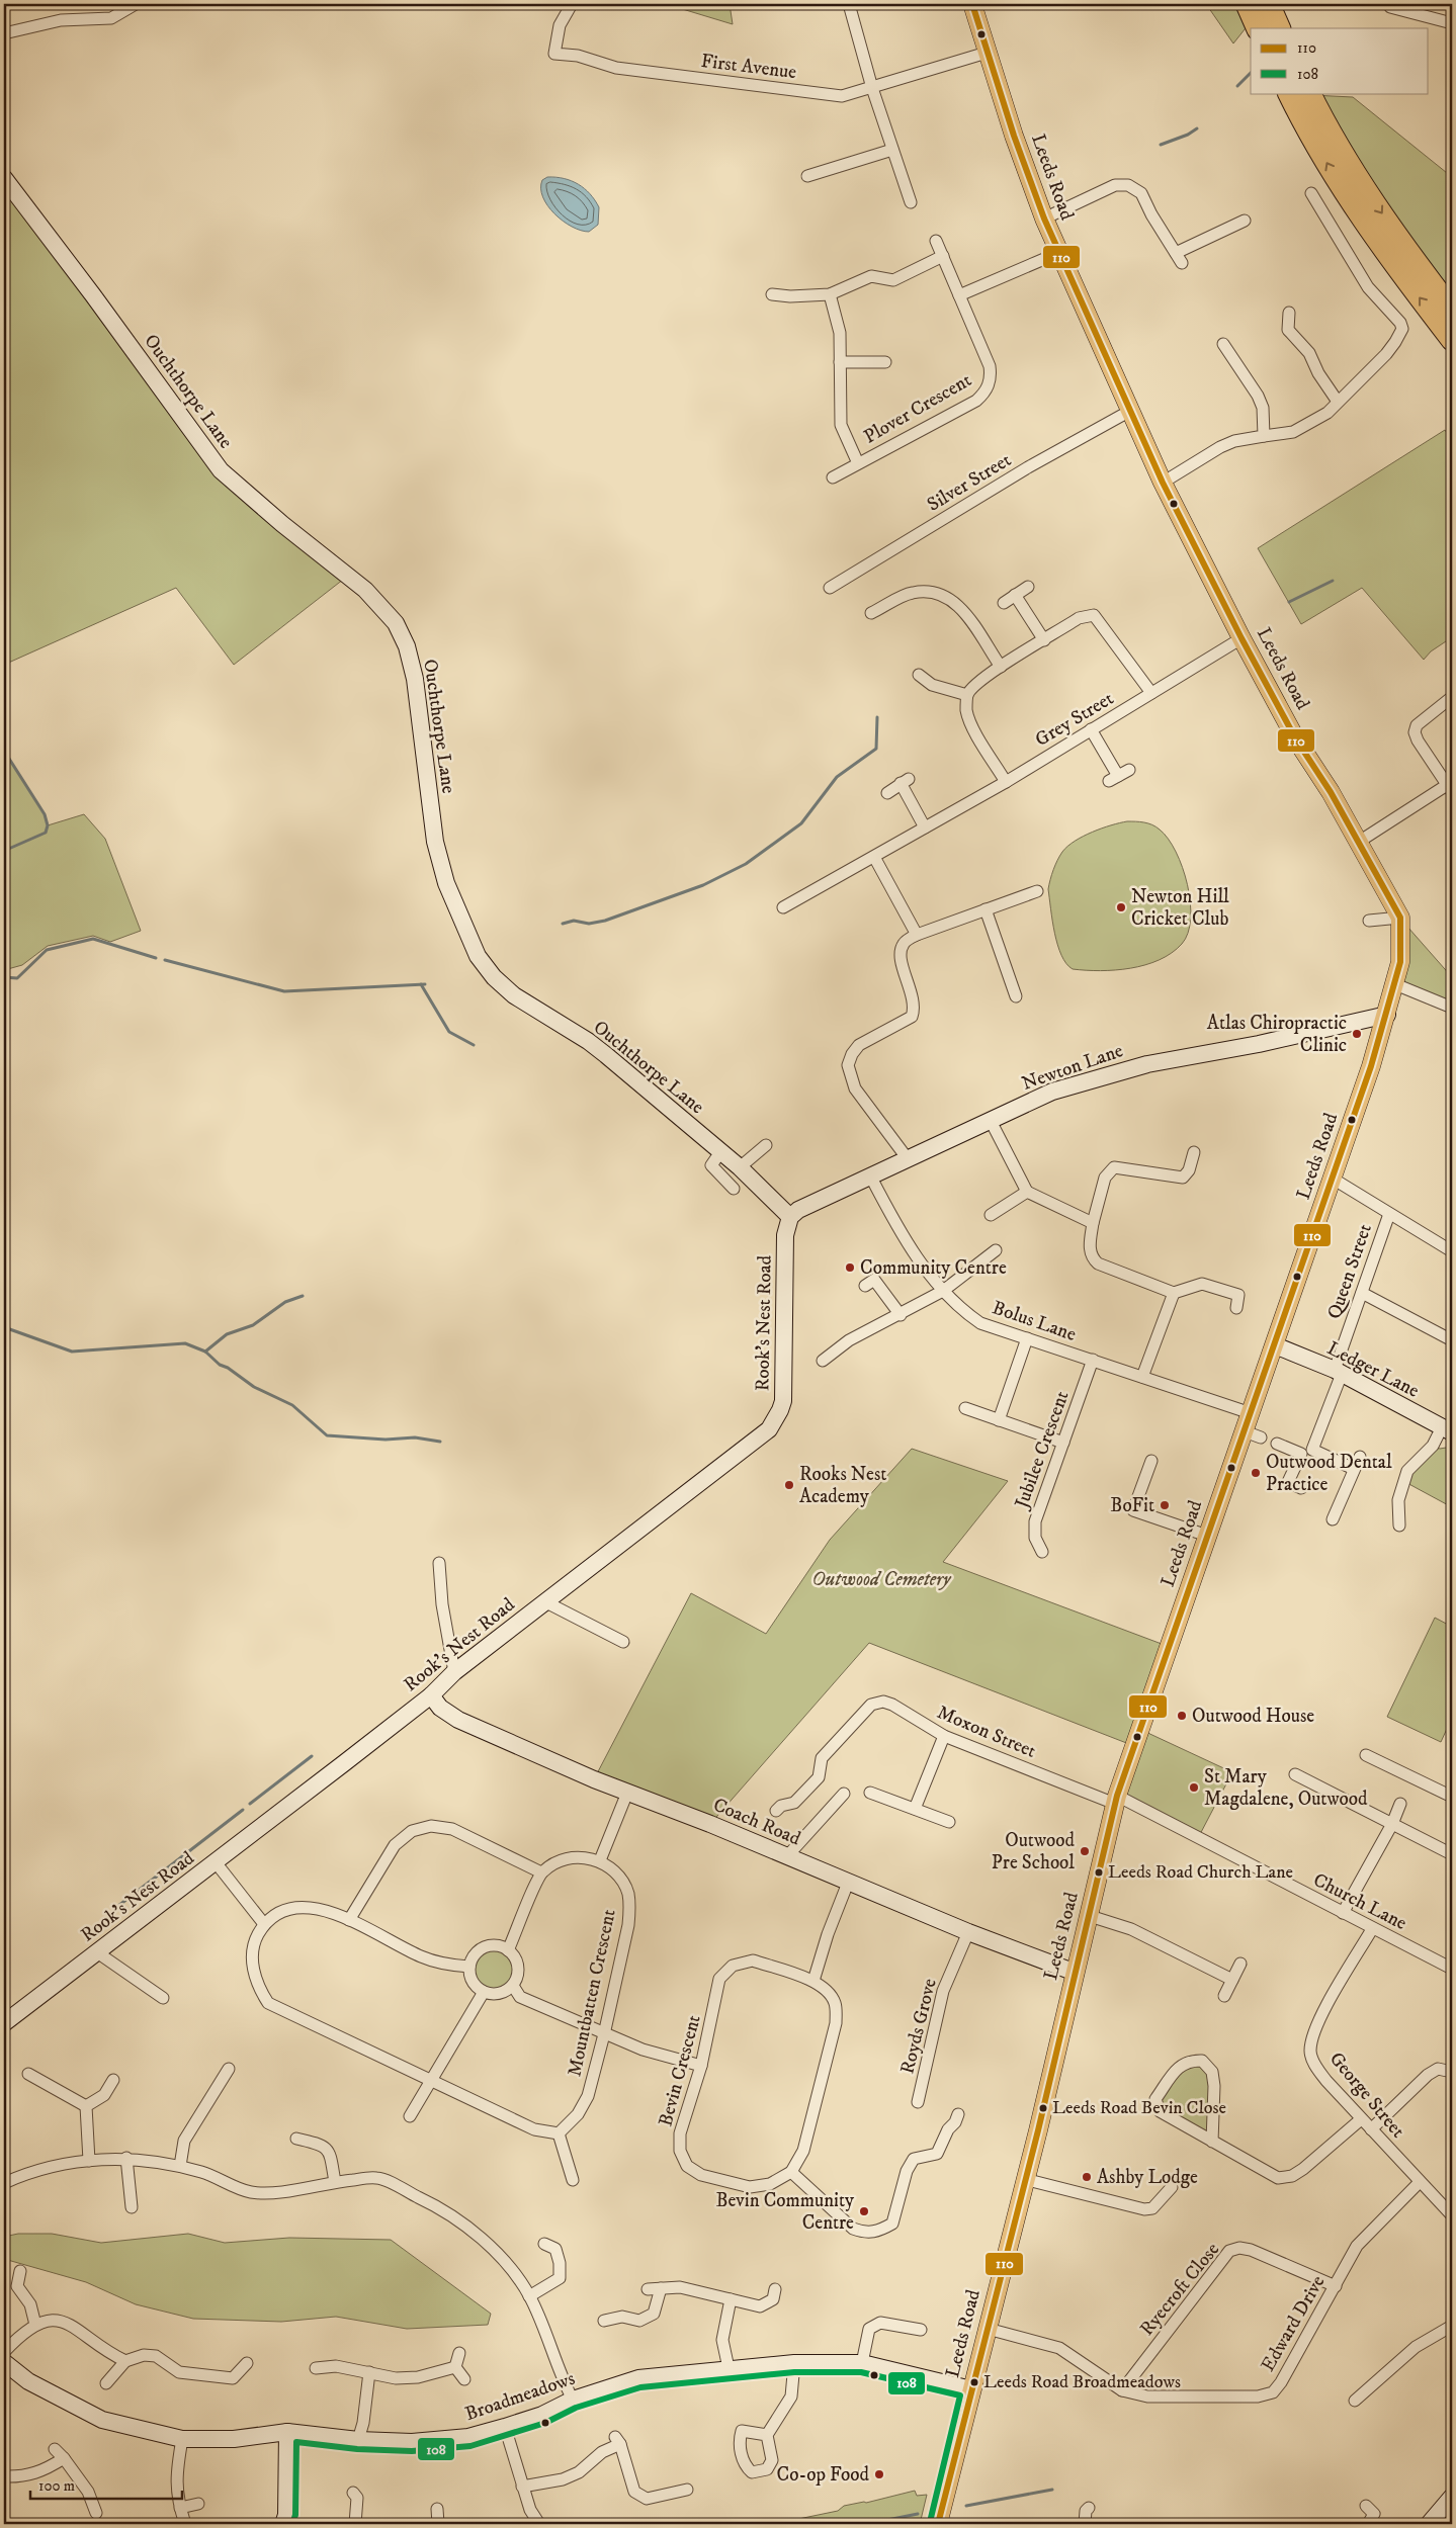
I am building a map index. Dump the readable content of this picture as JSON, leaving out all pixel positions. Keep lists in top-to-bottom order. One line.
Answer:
{"streets":{"main road":["Leeds Road"],"street":["First Avenue","Ouchthorpe Lane","Plover Crescent","Silver Street","Grey Street","Newton Lane","Queen Street","Bolus Lane","Rook's Nest Road","Ledger Lane","Jubilee Crescent","Moxon Street","Coach Road","Church Lane","Mountbatten Crescent","Royds Grove","Bevin Crescent","George Street","Ryecroft Close","Edward Drive","Broadmeadows"]},"crossings":[["First Avenue","Leeds Road"],["Leeds Road","Silver Street"],["Leeds Road","Grey Street"],["Leeds Road","Newton Lane"],["Leeds Road","Bolus Lane"],["Leeds Road","Ledger Lane"],["Leeds Road","Moxon Street"],["Leeds Road","Coach Road"],["Leeds Road","Church Lane"],["Leeds Road","Edward Drive"],["Leeds Road","Broadmeadows"],["Ouchthorpe Lane","Newton Lane"],["Ouchthorpe Lane","Rook's Nest Road"],["Newton Lane","Bolus Lane"],["Newton Lane","Rook's Nest Road"],["Queen Street","Ledger Lane"],["Bolus Lane","Jubilee Crescent"],["Rook's Nest Road","Coach Road"],["Moxon Street","Church Lane"],["Coach Road","Royds Grove"],["Church Lane","George Street"],["George Street","Edward Drive"],["Ryecroft Close","Edward Drive"]],"parks":["Outwood Cemetery"],"places":["Newton Hill Cricket Club","Atlas Chiropractic Clinic","Community Centre","Outwood Dental Practice","Rooks Nest Academy","BoFit","Outwood House","St Mary Magdalene, Outwood","Outwood Pre School","Leeds Road Church Lane","Leeds Road Bevin Close","Ashby Lodge","Bevin Community Centre","Leeds Road Broadmeadows","Co-op Food"],"lines":["transit line 110","transit line 108"],"legend":["110","108"],"scale_bar":"100 m"}
